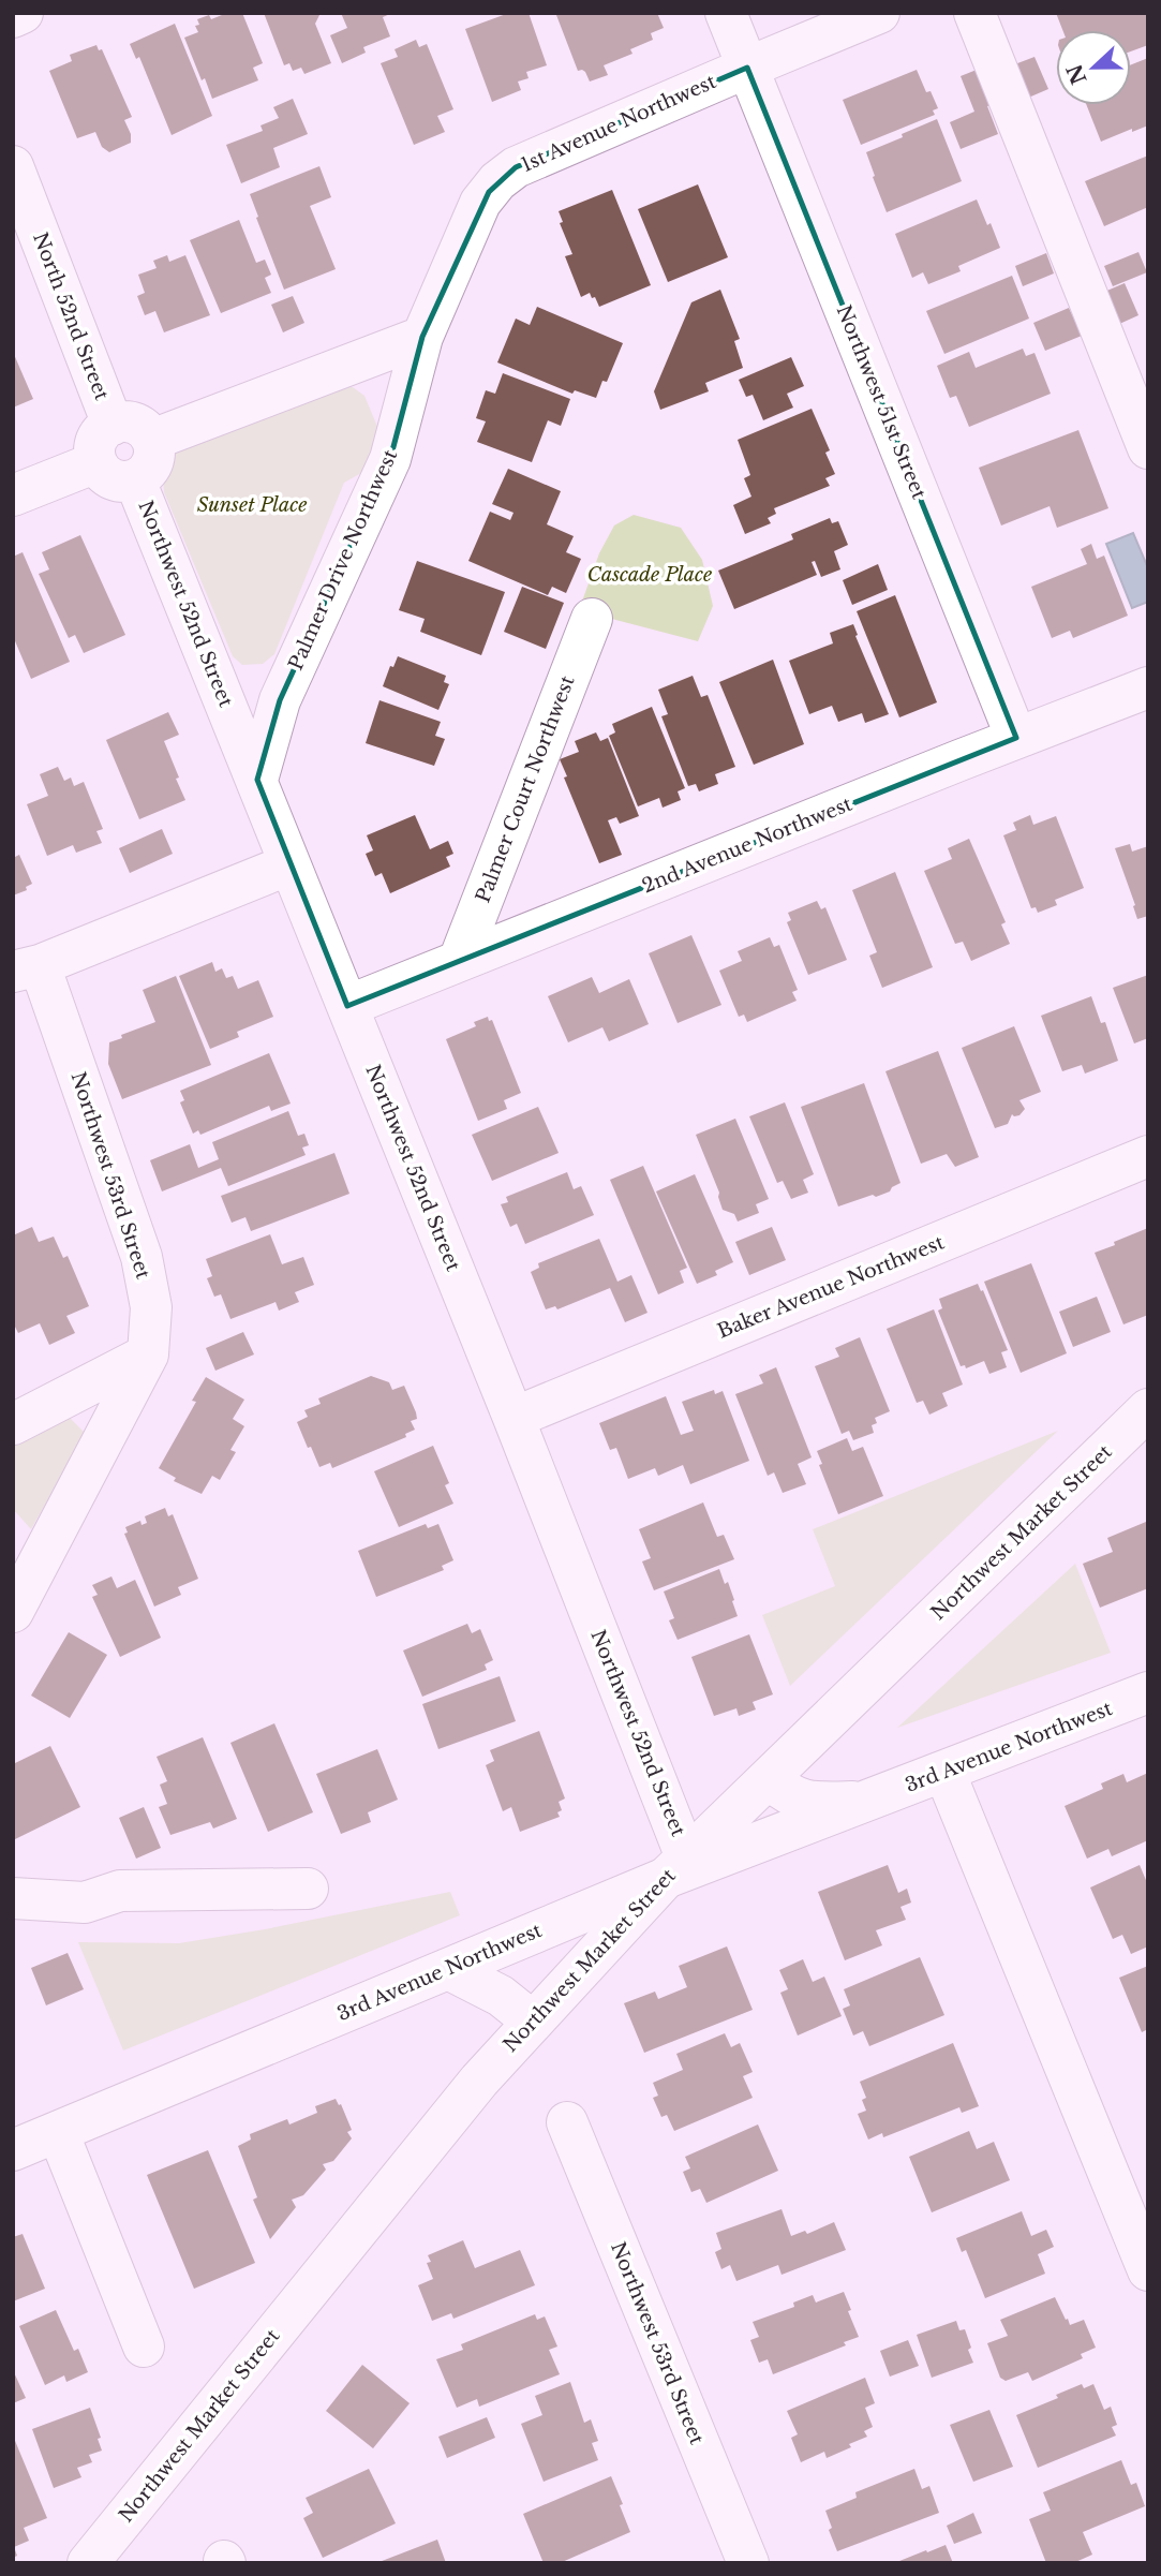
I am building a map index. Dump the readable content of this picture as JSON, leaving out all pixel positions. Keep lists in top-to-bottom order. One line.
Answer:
{"streets":{"street":["1st Avenue Northwest","North 52nd Street","Northwest 51st Street","Palmer Drive Northwest","Northwest 52nd Street","Palmer Court Northwest","2nd Avenue Northwest","Northwest 53rd Street","Baker Avenue Northwest","Northwest Market Street","3rd Avenue Northwest"]},"crossings":[["1st Avenue Northwest","Northwest 51st Street"],["1st Avenue Northwest","Palmer Drive Northwest"],["North 52nd Street","Northwest 52nd Street"],["Northwest 51st Street","2nd Avenue Northwest"],["Palmer Drive Northwest","Northwest 52nd Street"],["Northwest 52nd Street","2nd Avenue Northwest"],["Northwest 52nd Street","Baker Avenue Northwest"],["Northwest 52nd Street","Northwest Market Street"],["Northwest 52nd Street","3rd Avenue Northwest"],["Palmer Court Northwest","2nd Avenue Northwest"],["Northwest Market Street","3rd Avenue Northwest"]],"parks":["Sunset Place","Cascade Place"],"north":"left"}
